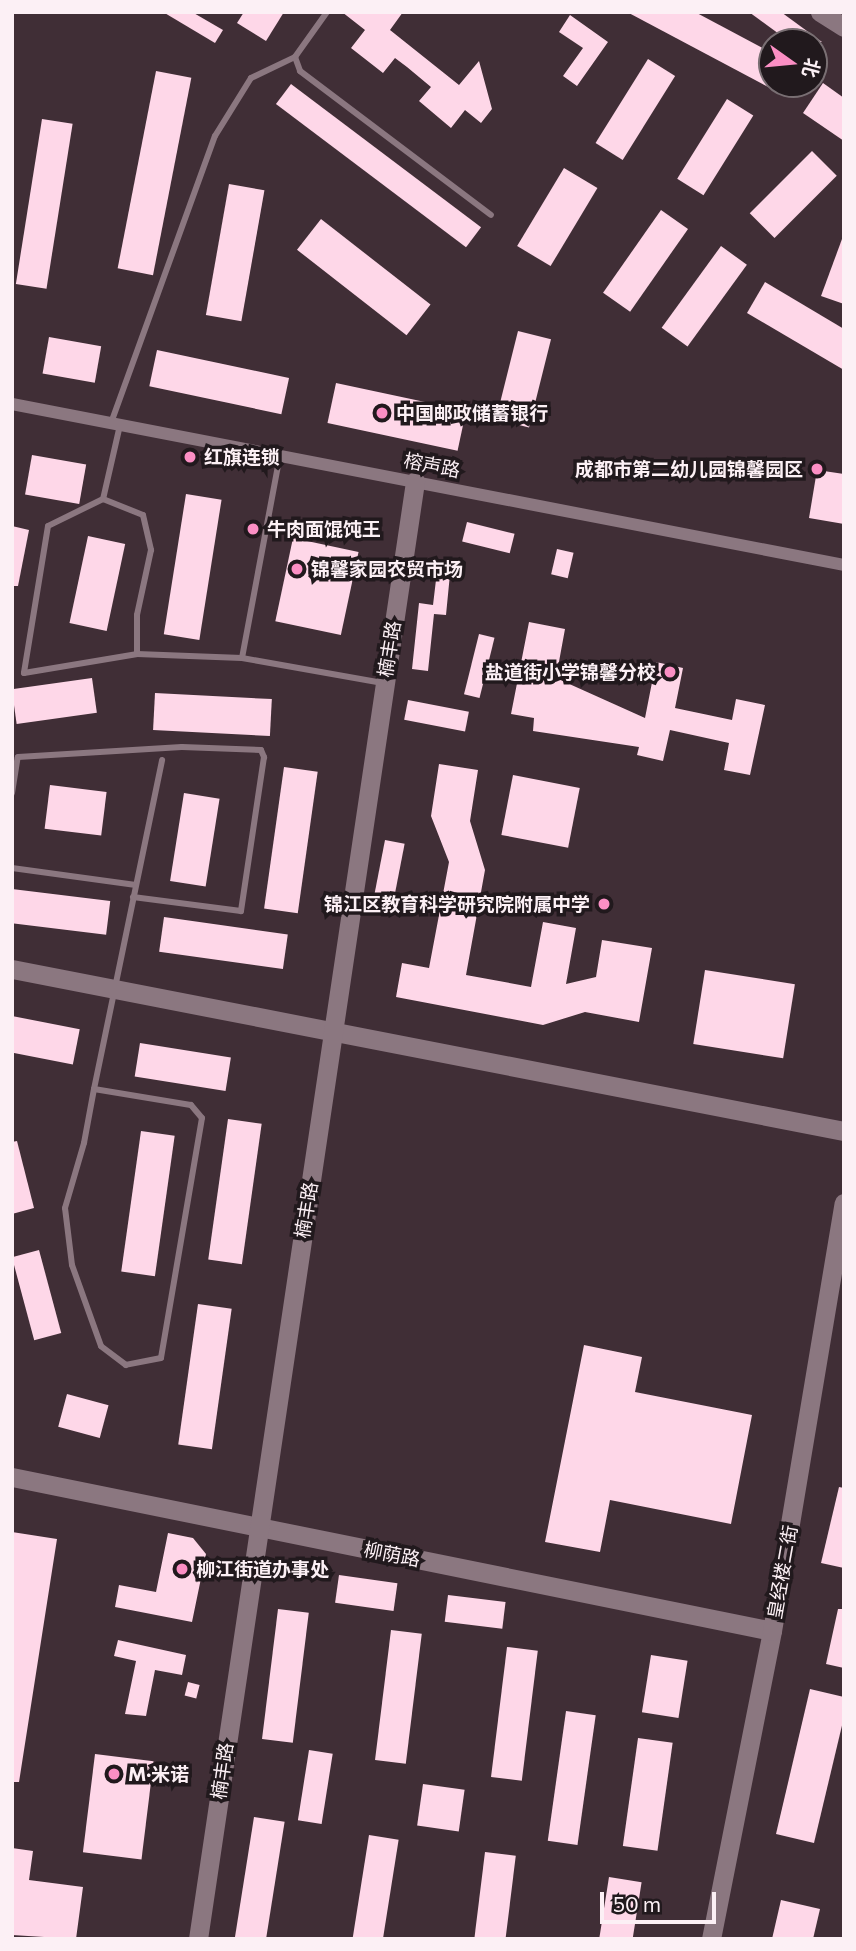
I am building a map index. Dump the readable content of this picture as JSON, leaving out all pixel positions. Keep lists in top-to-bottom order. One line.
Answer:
{"streets":{"street":["榕声路","楠丰路","柳荫路","皇经楼二街"]},"crossings":[["榕声路","楠丰路"],["楠丰路","柳荫路"],["柳荫路","皇经楼二街"]],"places":["中国邮政储蓄银行","红旗连锁","成都市第二幼儿园锦馨园区","牛肉面馄饨王","锦馨家园农贸市场","盐道街小学锦馨分校","锦江区教育科学研究院附属中学","柳江街道办事处","M·米诺"],"scale_bar":"50 m","north":"right"}
